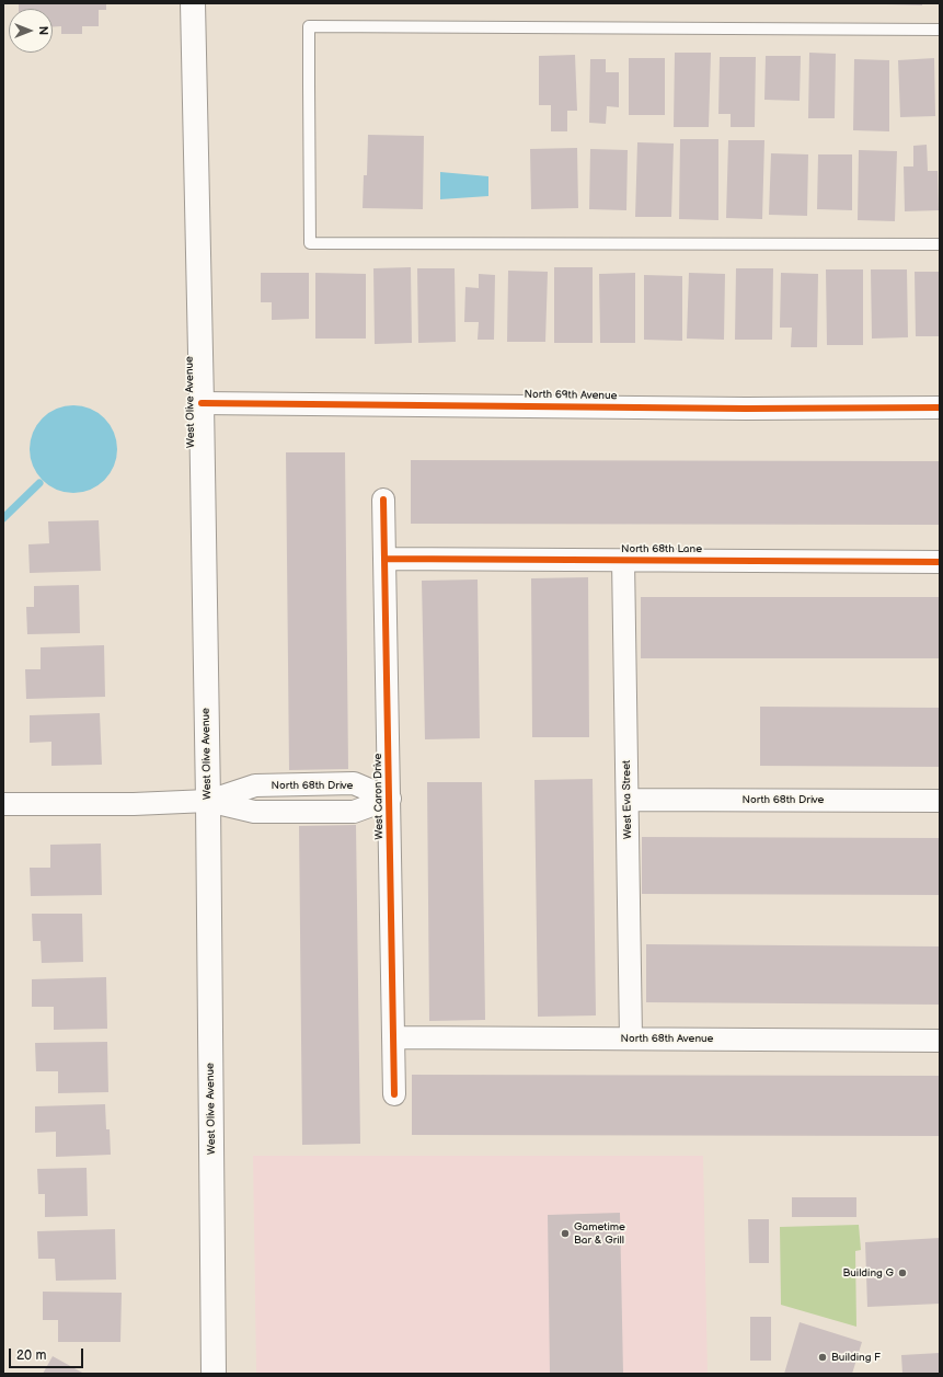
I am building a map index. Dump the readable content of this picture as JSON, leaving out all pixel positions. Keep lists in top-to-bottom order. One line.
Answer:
{"streets":{"main road":["West Olive Avenue"],"street":["North 69th Avenue","North 68th Lane","North 68th Drive","West Caron Drive","West Eva Street","North 68th Avenue"]},"crossings":[["North 69th Avenue","West Olive Avenue"],["West Olive Avenue","North 68th Drive"],["North 68th Lane","West Caron Drive"],["North 68th Lane","West Eva Street"],["North 68th Drive","West Caron Drive"],["North 68th Drive","West Eva Street"],["West Caron Drive","North 68th Avenue"],["West Eva Street","North 68th Avenue"]],"places":["Gametime Bar & Grill","Building G","Building F"],"scale_bar":"20 m","north":"right"}
